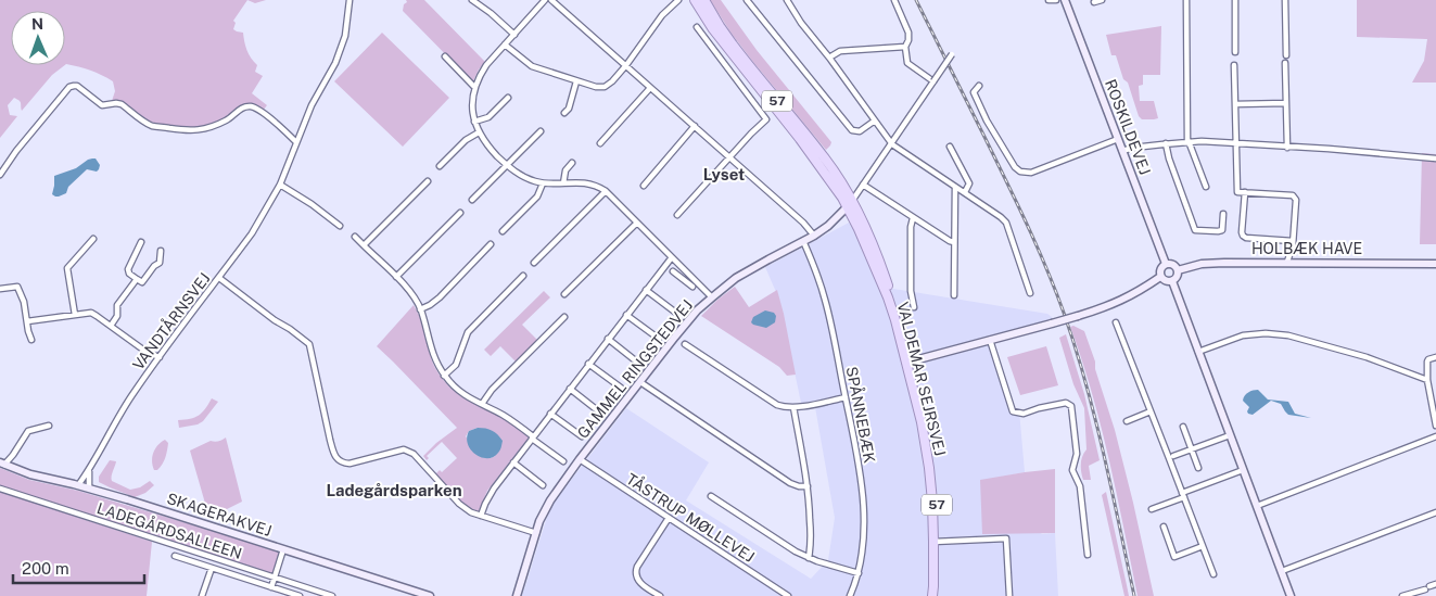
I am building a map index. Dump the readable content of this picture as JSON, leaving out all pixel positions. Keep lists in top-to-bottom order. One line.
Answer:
{"streets":{"main road":["57","VALDEMAR SEJRSVEJ"],"street":["ROSKILDEVEJ","HOLBÆK HAVE","VANDTÅRNSVEJ","GAMMEL RINGSTEDVEJ","SPÅNNEBÆK","SKAGERAKVEJ","TÅSTRUP MØLLEVEJ","LADEGÅRDSALLEEN"]},"crossings":[["ROSKILDEVEJ","HOLBÆK HAVE"],["VANDTÅRNSVEJ","SKAGERAKVEJ"],["GAMMEL RINGSTEDVEJ","VALDEMAR SEJRSVEJ"],["GAMMEL RINGSTEDVEJ","SPÅNNEBÆK"],["GAMMEL RINGSTEDVEJ","TÅSTRUP MØLLEVEJ"]],"districts":["Lyset","Ladegårdsparken"],"scale_bar":"200 m","north":"top"}
